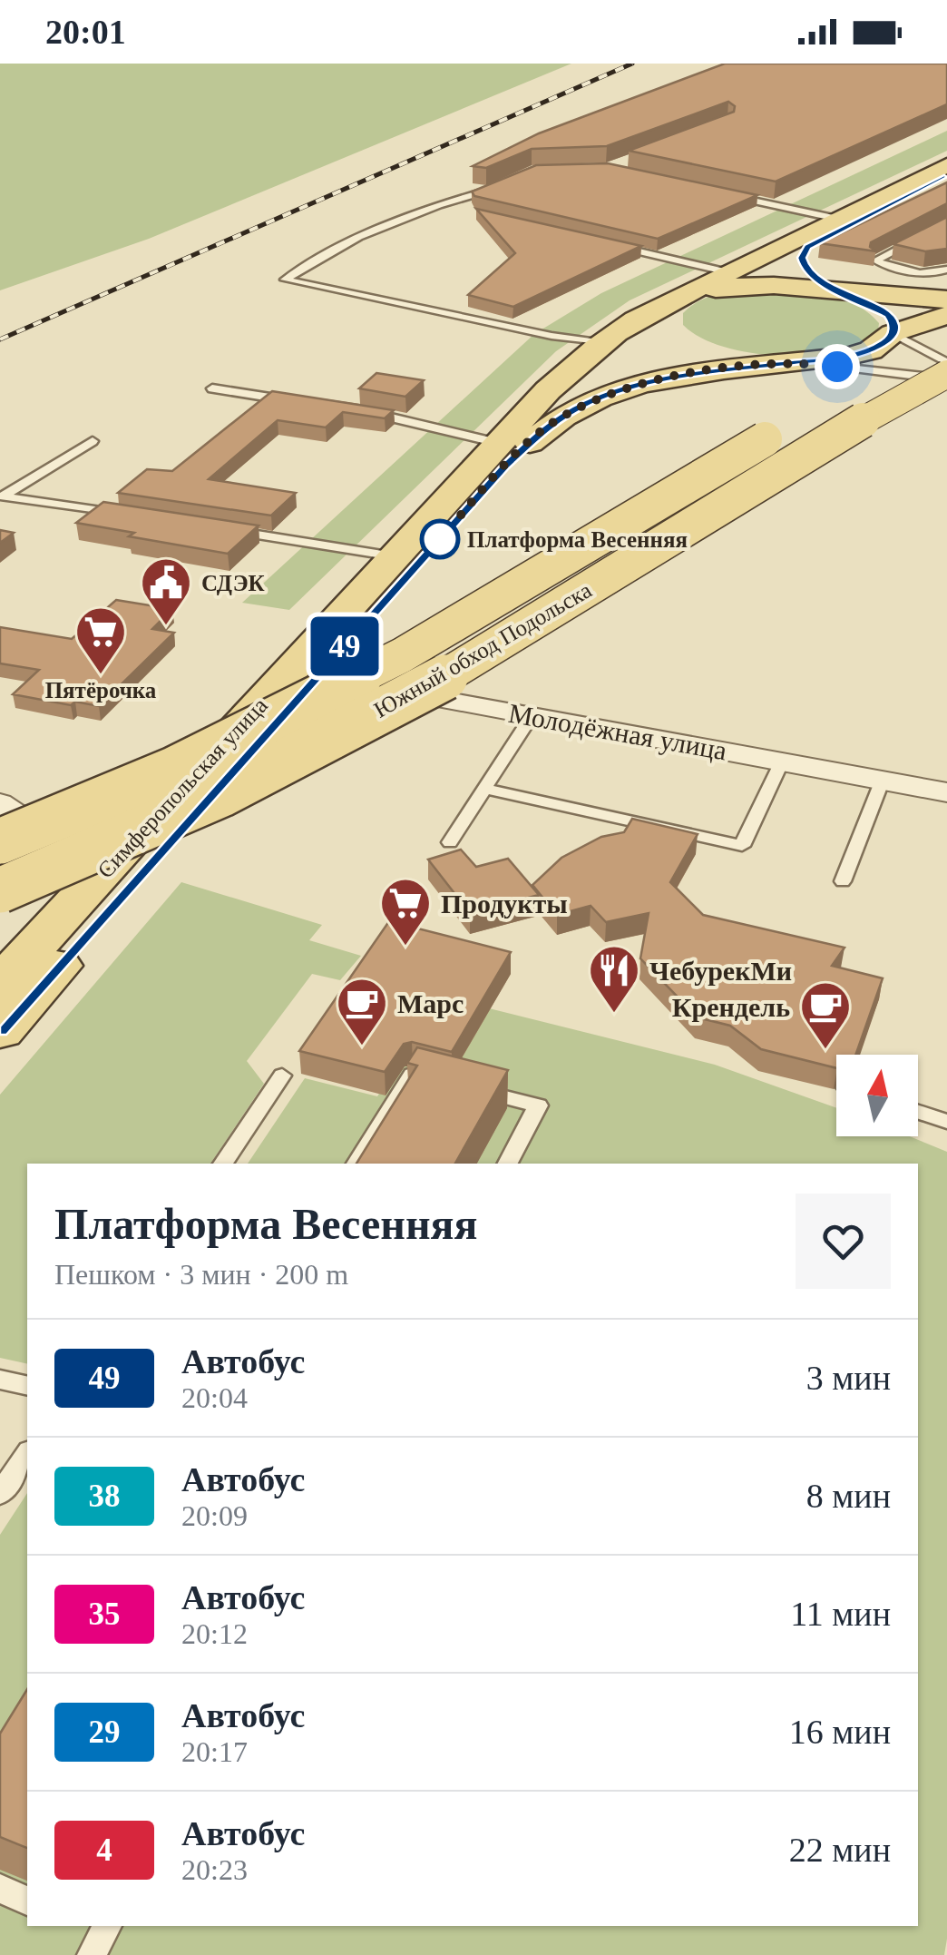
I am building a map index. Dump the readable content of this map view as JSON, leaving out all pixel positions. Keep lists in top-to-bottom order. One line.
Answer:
{"streets":{"main road":["Южный обход Подольска","Симферопольская улица"],"street":["Молодёжная улица"]},"crossings":[["Молодёжная улица","Симферопольская улица"]],"places":{"other":["Платформа Весенняя"],"public building":["СДЭК"],"supermarket":["Пятёрочка","Продукты"],"restaurant":["ЧебурекМи"],"cafe":["Марс","Крендель"]},"lines":["bus line 49"],"north":"top","page":{"status":"20:01","on_map":"49","heading":["Платформа Весенняя","Пешком · 3 мин · 200 m"],"list":[{"mark":"49","name":"Автобус","note":"20:04","value":"3 мин"},{"mark":"38","name":"Автобус","note":"20:09","value":"8 мин"},{"mark":"35","name":"Автобус","note":"20:12","value":"11 мин"},{"mark":"29","name":"Автобус","note":"20:17","value":"16 мин"},{"mark":"4","name":"Автобус","note":"20:23","value":"22 мин"}]}}
